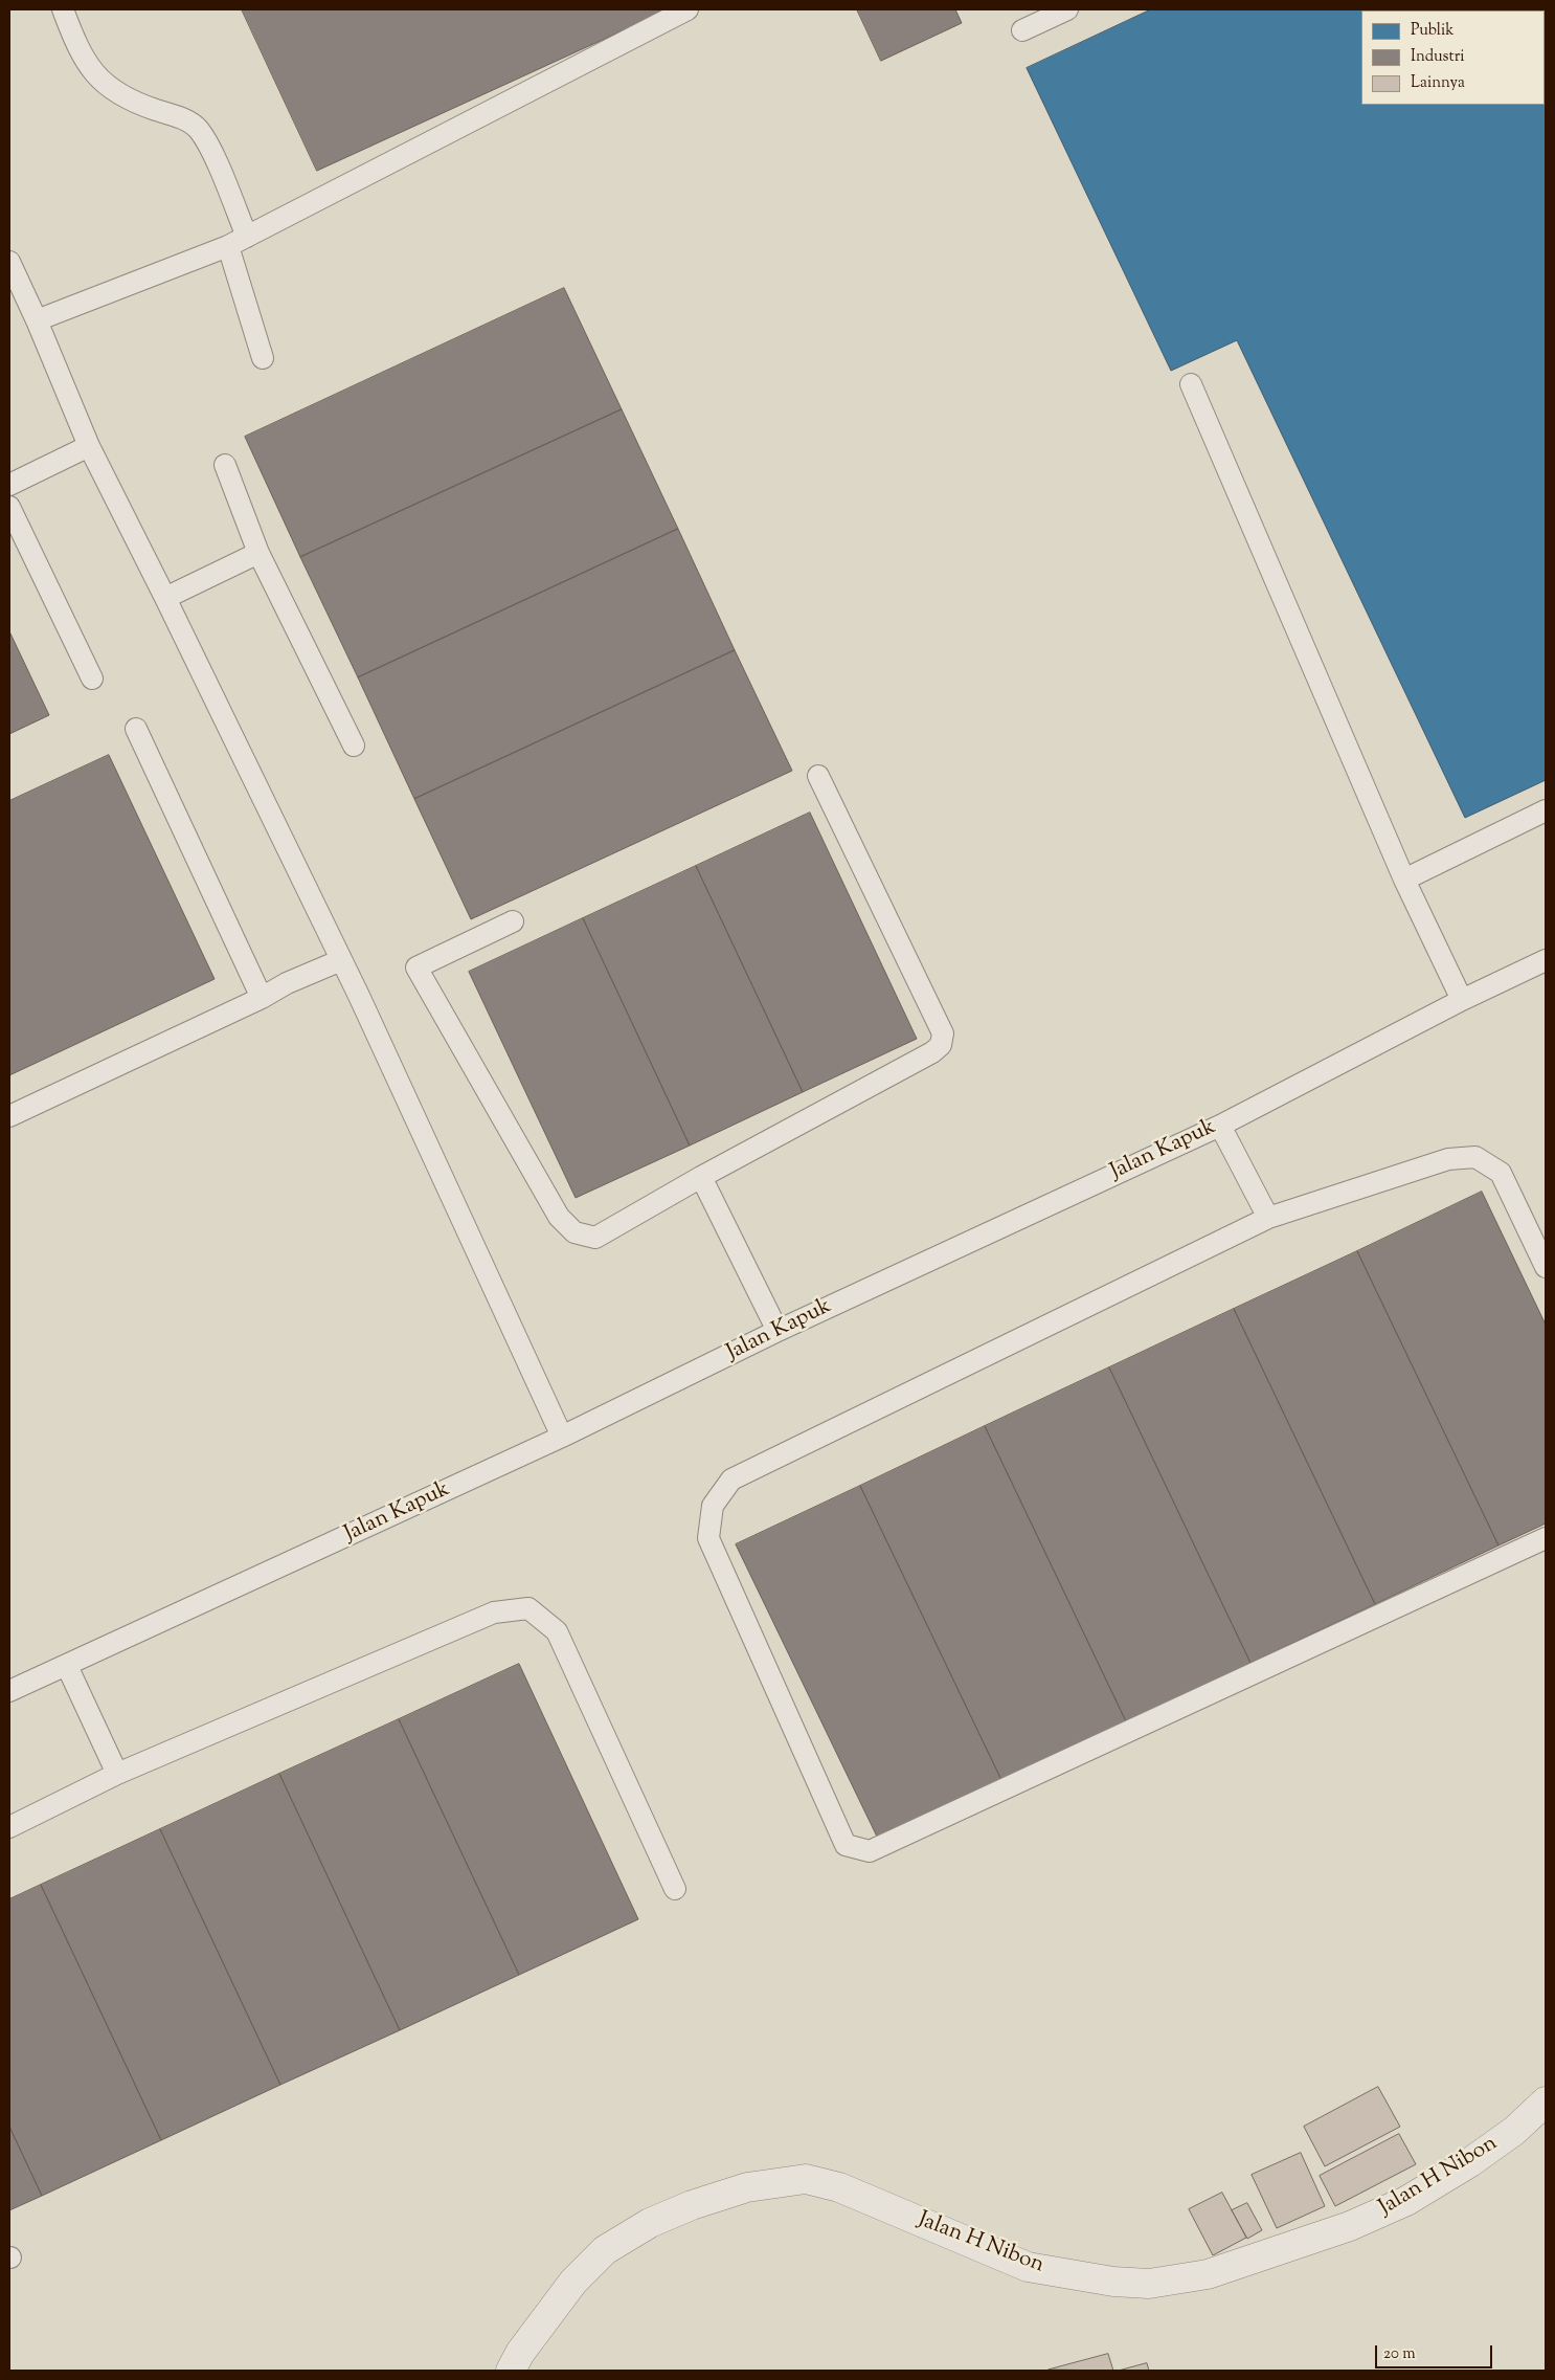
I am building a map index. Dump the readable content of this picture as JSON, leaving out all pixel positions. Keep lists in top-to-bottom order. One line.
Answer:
{"streets":{"street":["Jalan H Nibon"],"lane":["Jalan Kapuk"]},"legend":["Publik","Industri","Lainnya"],"scale_bar":"20 m"}
